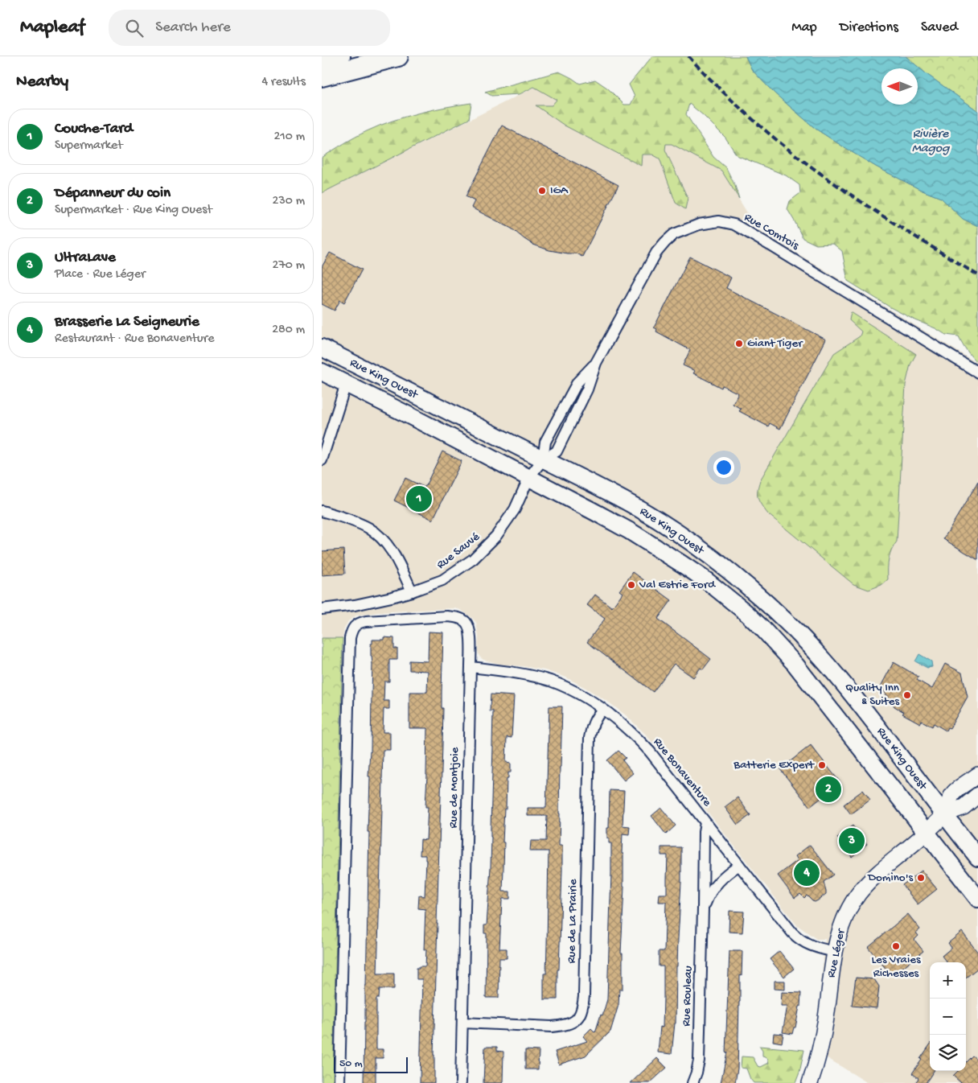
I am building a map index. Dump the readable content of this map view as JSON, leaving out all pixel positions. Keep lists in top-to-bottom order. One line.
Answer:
{"streets":{"main road":["Rue King Ouest"],"street":["Rue Comtois","Rue Sauvé","Rue Bonaventure","Rue de Montjoie","Rue de La Prairie","Rue Léger","Rue Rouleau"]},"crossings":[["Rue Comtois","Rue King Ouest"],["Rue Comtois","Rue Sauvé"],["Rue King Ouest","Rue Sauvé"],["Rue King Ouest","Rue Léger"],["Rue Bonaventure","Rue de Montjoie"],["Rue Bonaventure","Rue de La Prairie"],["Rue Bonaventure","Rue Léger"],["Rue Bonaventure","Rue Rouleau"],["Rue de Montjoie","Rue de La Prairie"]],"water":["Rivière Magog"],"places":["IGA","Giant Tiger","Val Estrie Ford","Quality Inn & Suites","Batterie Expert","Domino's","Les Vraies Richesses"],"scale_bar":"50 m","north":"left","page":{"header":"Mapleaf","search":"Search here","nav":["Map","Directions","Saved"],"heading":["Nearby","4 results"],"list":[{"mark":"1","name":"Couche-Tard","note":"Supermarket","value":"210 m"},{"mark":"2","name":"Dépanneur du coin","note":"Supermarket · Rue King Ouest","value":"230 m"},{"mark":"3","name":"UltraLave","note":"Place · Rue Léger","value":"270 m"},{"mark":"4","name":"Brasserie La Seigneurie","note":"Restaurant · Rue Bonaventure","value":"280 m"}],"pins":["1","2","3","4"],"map_buttons":["+","−"],"scale":"50 m"}}
